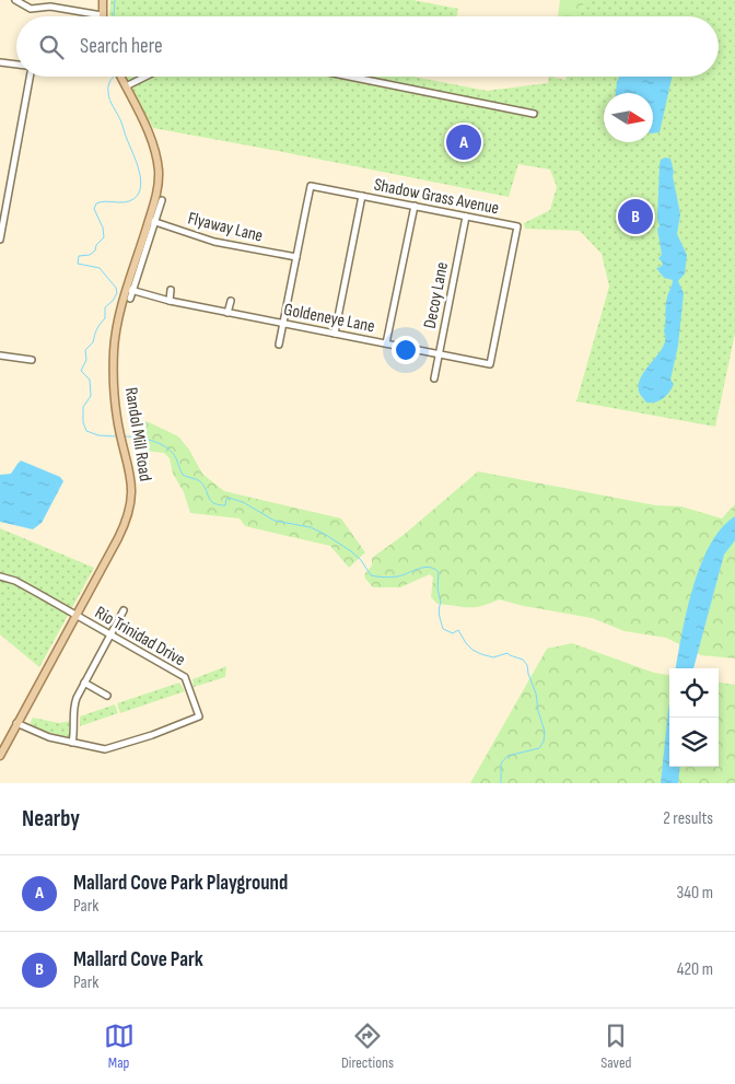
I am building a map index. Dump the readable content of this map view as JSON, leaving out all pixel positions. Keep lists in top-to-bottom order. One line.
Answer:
{"streets":{"main road":["Randol Mill Road"],"street":["Shadow Grass Avenue","Flyaway Lane","Decoy Lane","Goldeneye Lane","Rio Trinidad Drive"]},"crossings":[["Shadow Grass Avenue","Flyaway Lane"],["Shadow Grass Avenue","Decoy Lane"],["Shadow Grass Avenue","Goldeneye Lane"],["Flyaway Lane","Randol Mill Road"],["Decoy Lane","Goldeneye Lane"],["Goldeneye Lane","Randol Mill Road"],["Randol Mill Road","Rio Trinidad Drive"]],"north":"right","page":{"search":"Search here","pins":["A","B"],"heading":["Nearby","2 results"],"list":[{"mark":"A","name":"Mallard Cove Park Playground","note":"Park","value":"340 m"},{"mark":"B","name":"Mallard Cove Park","note":"Park","value":"420 m"}],"nav":["Map","Directions","Saved"]}}
